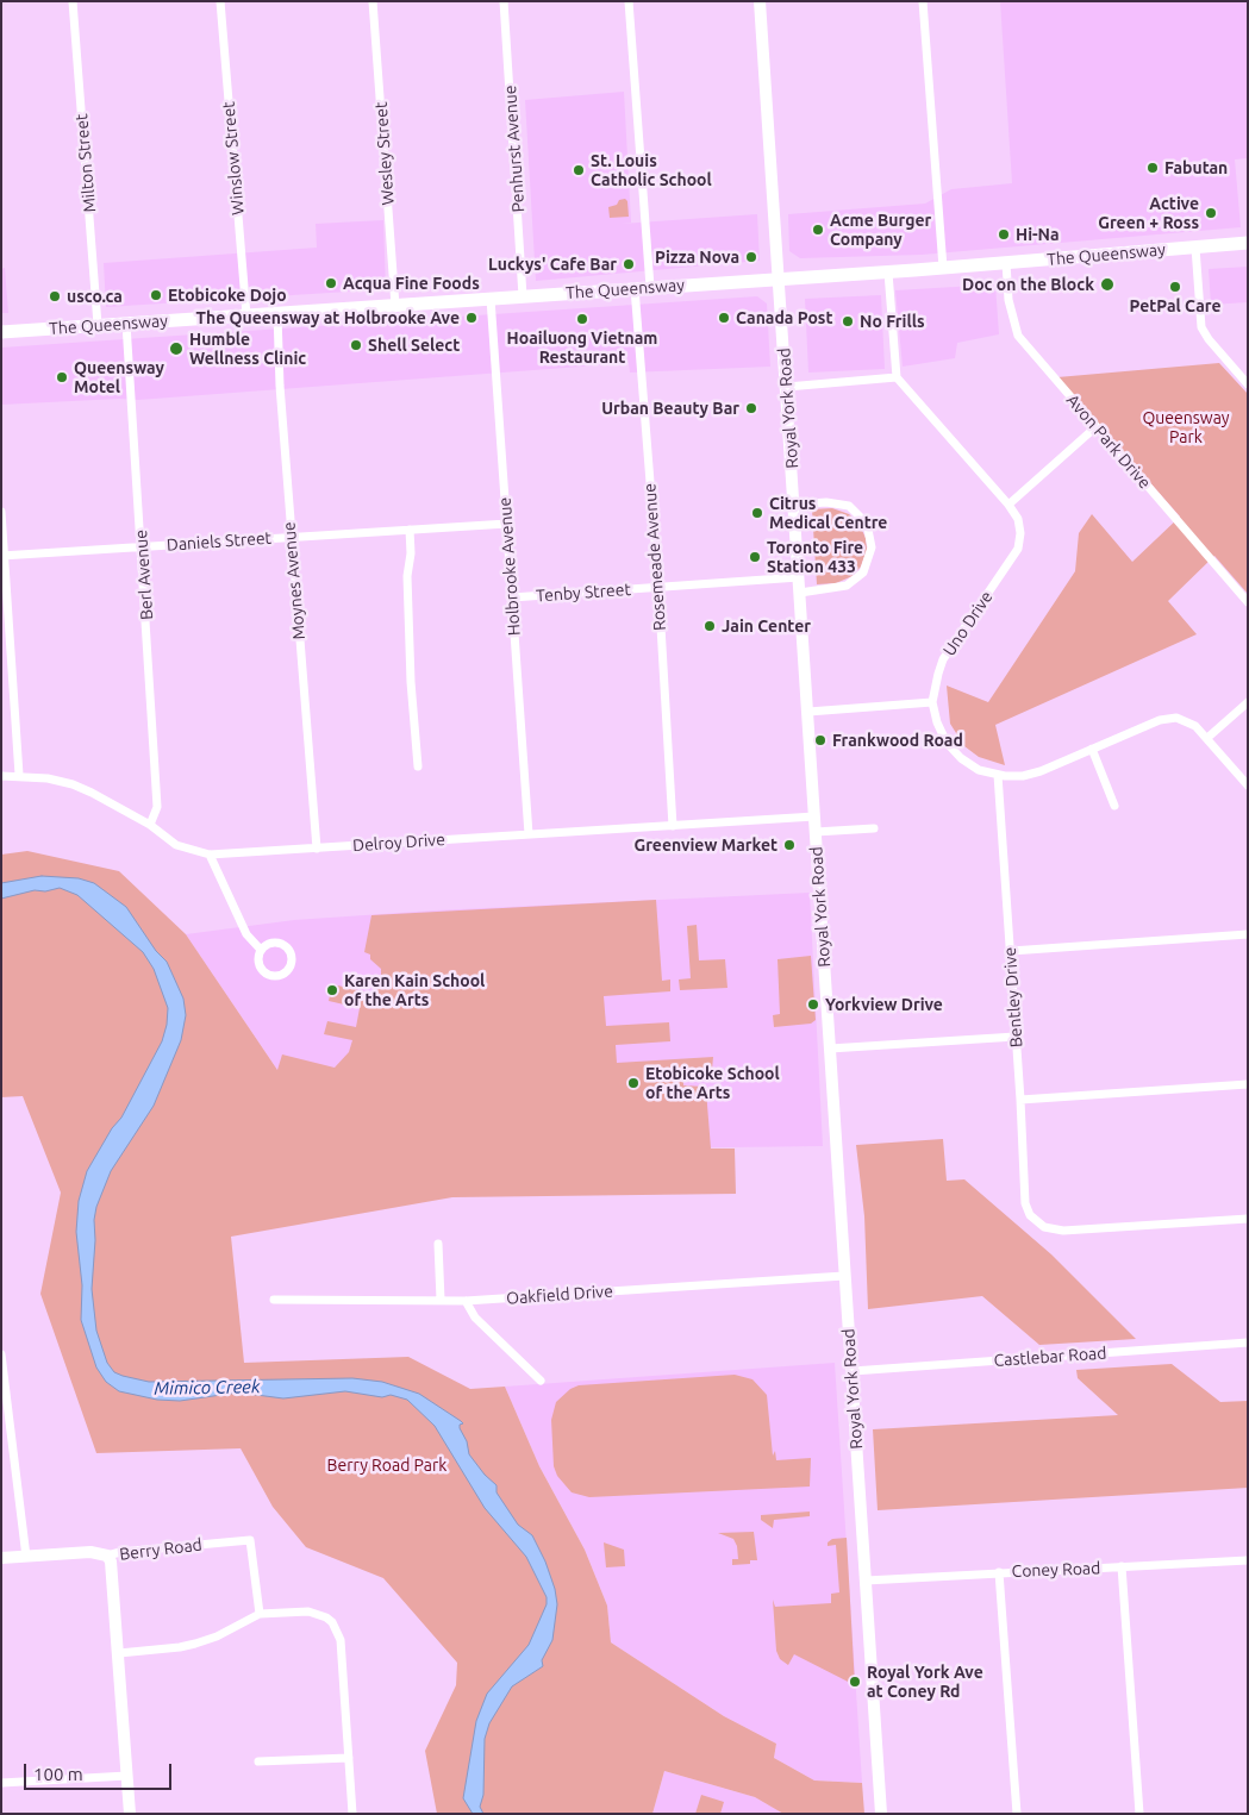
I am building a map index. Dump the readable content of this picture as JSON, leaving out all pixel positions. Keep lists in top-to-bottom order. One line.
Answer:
{"streets":{"main road":["The Queensway","Royal York Road","Berry Road"],"street":["Penhurst Avenue","Wesley Street","Winslow Street","Milton Street","Avon Park Drive","Daniels Street","Rosemeade Avenue","Holbrooke Avenue","Berl Avenue","Moynes Avenue","Tenby Street","Uno Drive","Delroy Drive","Bentley Drive","Oakfield Drive","Castlebar Road","Coney Road"]},"crossings":[["Penhurst Avenue","The Queensway"],["Wesley Street","The Queensway"],["Winslow Street","The Queensway"],["Milton Street","The Queensway"],["The Queensway","Royal York Road"],["The Queensway","Avon Park Drive"],["The Queensway","Rosemeade Avenue"],["The Queensway","Holbrooke Avenue"],["The Queensway","Berl Avenue"],["The Queensway","Moynes Avenue"],["Royal York Road","Tenby Street"],["Royal York Road","Delroy Drive"],["Royal York Road","Oakfield Drive"],["Royal York Road","Castlebar Road"],["Royal York Road","Coney Road"],["Daniels Street","Holbrooke Avenue"],["Daniels Street","Berl Avenue"],["Daniels Street","Moynes Avenue"],["Rosemeade Avenue","Tenby Street"],["Rosemeade Avenue","Delroy Drive"],["Holbrooke Avenue","Tenby Street"],["Holbrooke Avenue","Delroy Drive"],["Berl Avenue","Delroy Drive"],["Moynes Avenue","Delroy Drive"]],"water":["Mimico Creek"],"parks":["Queensway Park","Berry Road Park"],"places":["Fabutan","St. Louis Catholic School","Active Green + Ross","Acme Burger Company","Hi-Na","Pizza Nova","Luckys' Cafe Bar","Acqua Fine Foods","Doc on the Block","PetPal Care","Etobicoke Dojo","usco.ca","The Queensway at Holbrooke Ave","Canada Post","Hoailuong Vietnam Restaurant","No Frills","Shell Select","Humble Wellness Clinic","Queensway Motel","Urban Beauty Bar","Citrus Medical Centre","Toronto Fire Station 433","Jain Center","Frankwood Road","Greenview Market","Karen Kain School of the Arts","Yorkview Drive","Etobicoke School of the Arts","Royal York Ave at Coney Rd"],"scale_bar":"100 m"}
